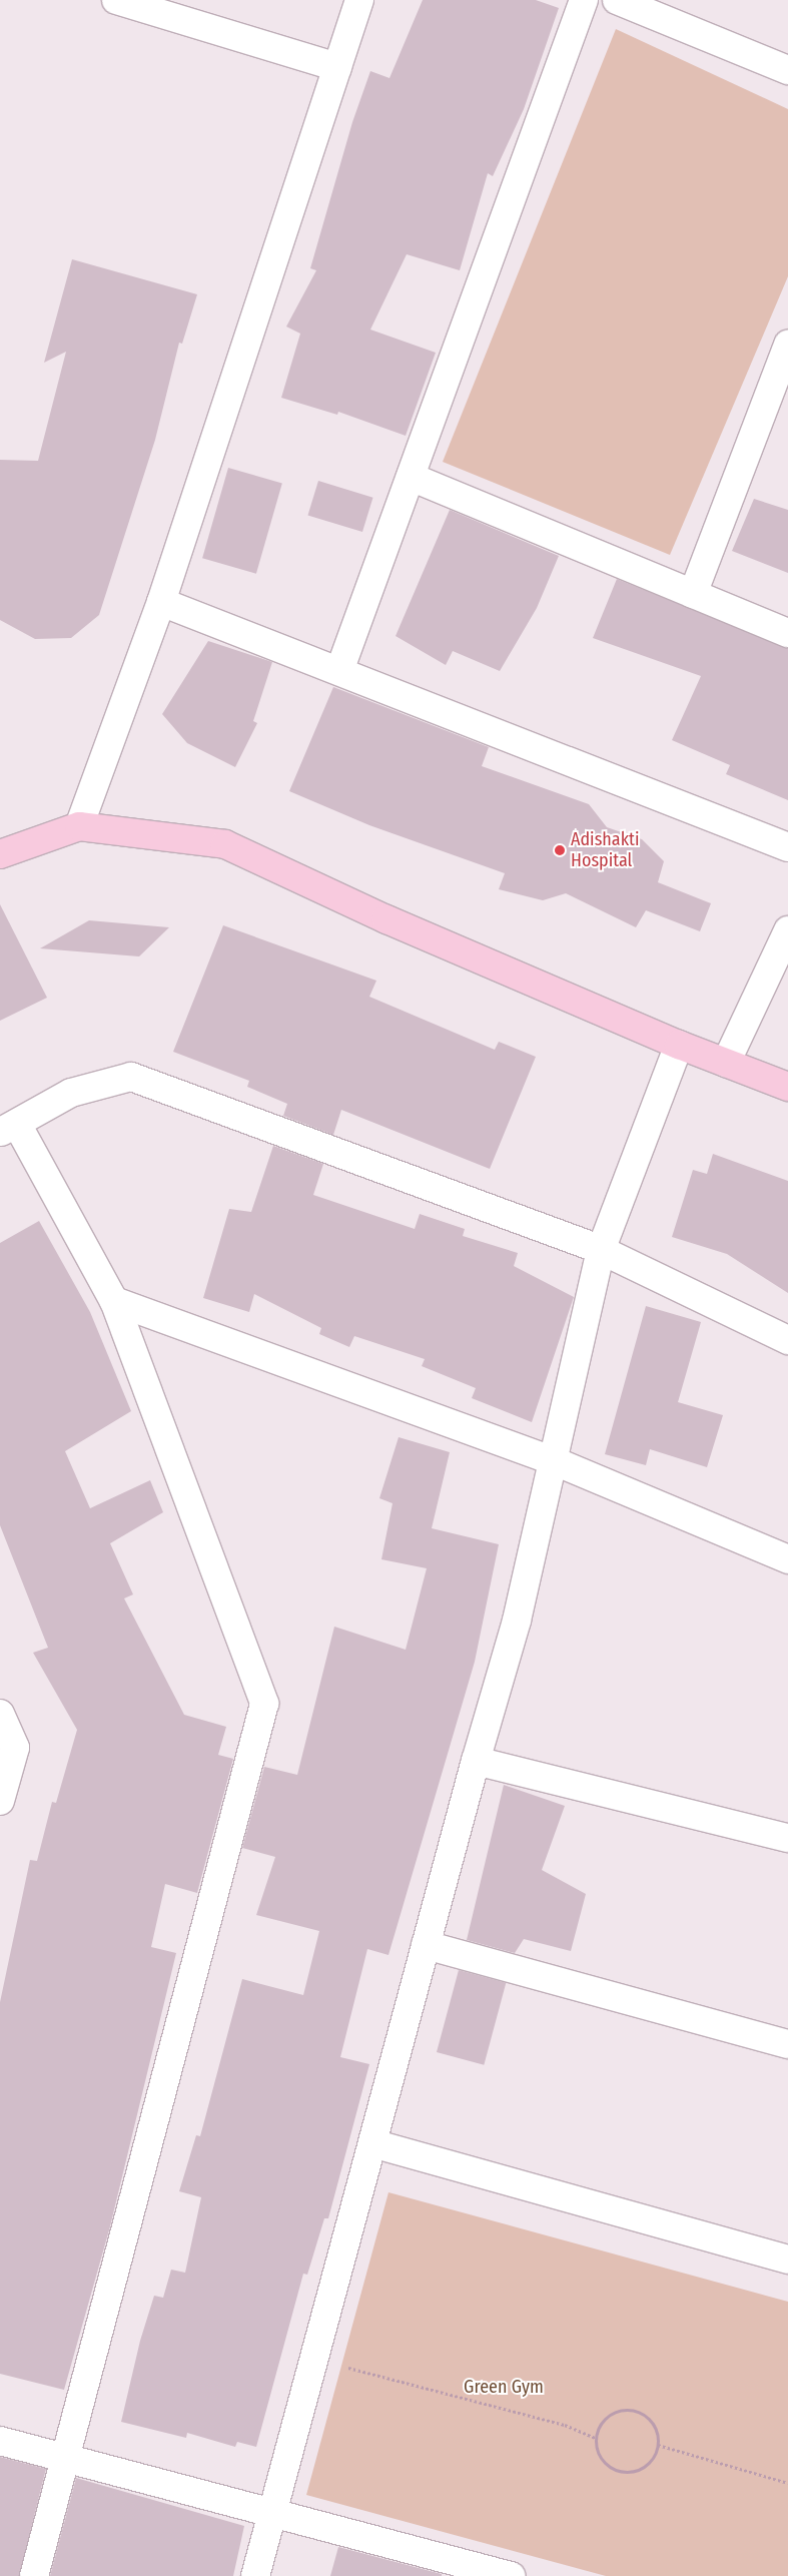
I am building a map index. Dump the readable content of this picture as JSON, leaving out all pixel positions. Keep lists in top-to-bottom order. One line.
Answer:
{"parks":["Green Gym"],"places":["Adishakti Hospital"]}
